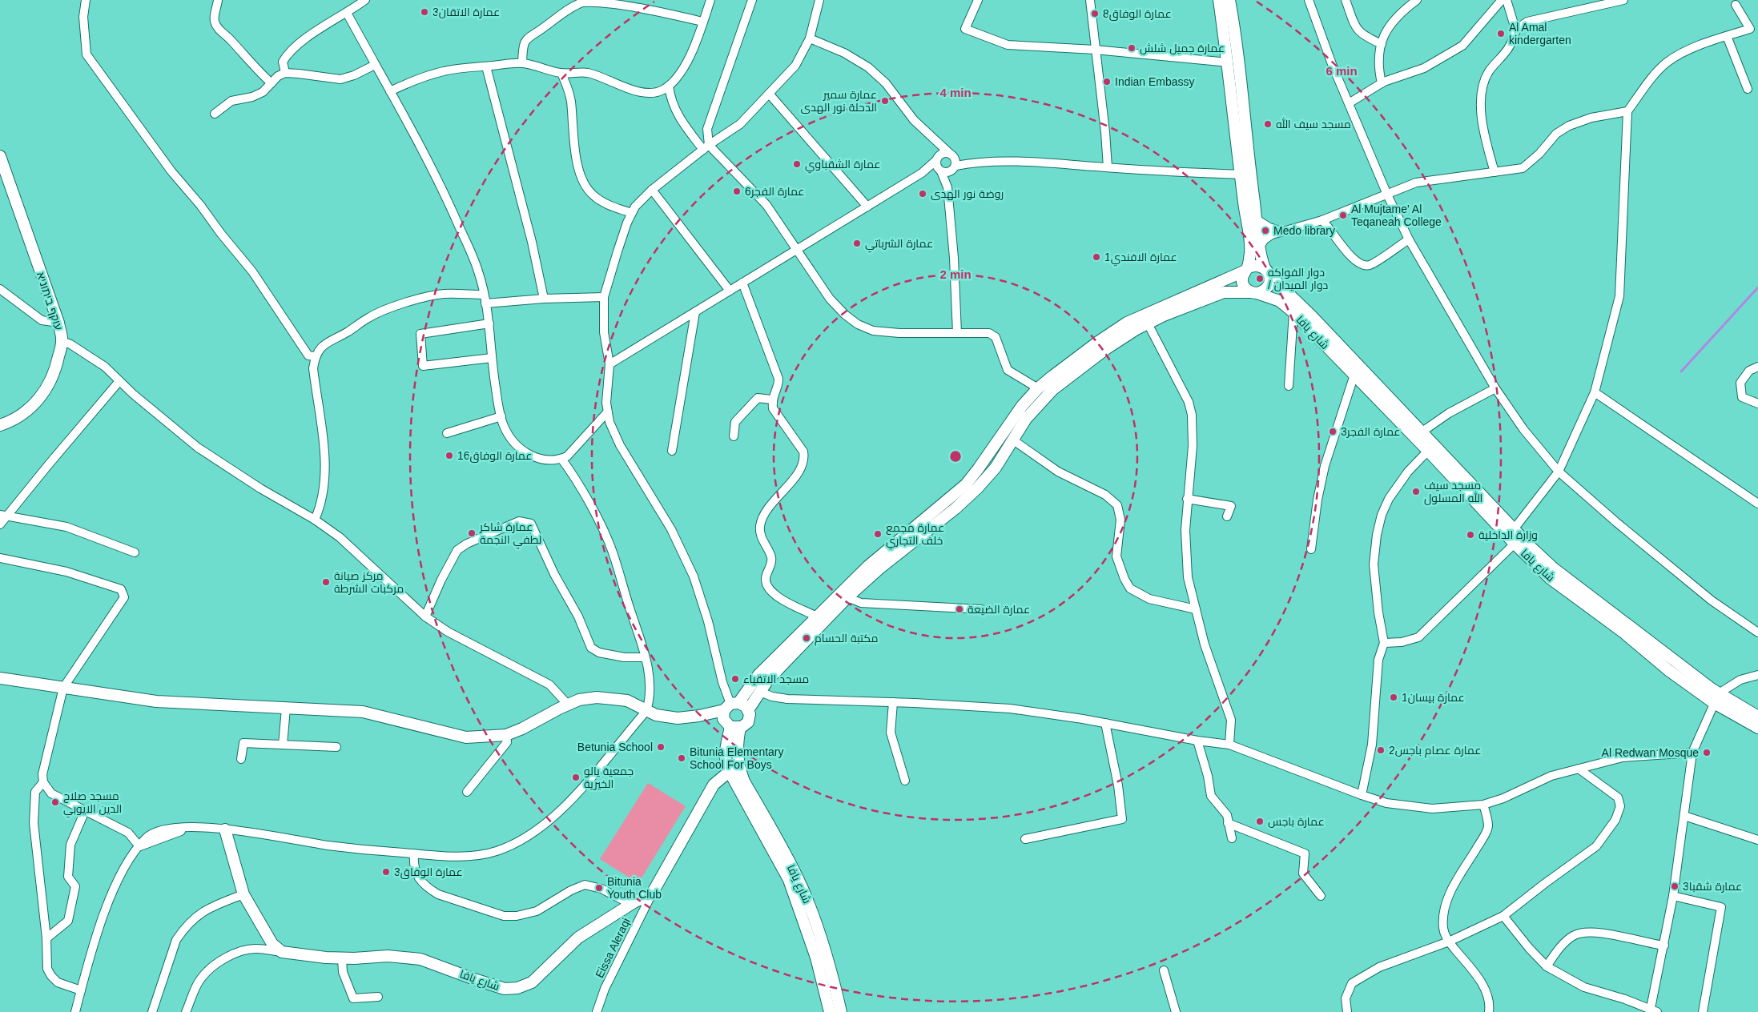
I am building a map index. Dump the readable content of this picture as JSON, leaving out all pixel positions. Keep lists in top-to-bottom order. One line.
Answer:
{"streets":{"main road":["עוקף ביתוניא","شارع يافا"],"street":["Eissa Aleraqi"]},"crossings":[["شارع يافا","Eissa Aleraqi"]],"places":["عمارة الاتقان3","عمارة الوفاق8","Al Amal kindergarten","عمارة جميل شلش","Indian Embassy","عمارة سمير الدحلة نور الهدى","مسجد سيف الله","عمارة الشقباوي","عمارة الفجر6","روضة نور الهدى","Al Mujtame' Al Teqaneah College","Medo library","عمارة الشرباتي","عمارة الافندي1","دوار الفواكه / دوار الميدان","عمارة الفجر3","عمارة الوفاق16","مسجد سيف الله المسلول","عمارة شاكر لطفي النجمة","عمارة مجمع خلف التجاري","وزارة الداخلية","مركز صيانة مركبات الشرطة","عمارة الضيعة","مكتبة الحسام","مسجد الاتقياء","عمارة بيسان1","Betunia School","عمارة عصام باجس2","Al Redwan Mosque","Bitunia Elementary School For Boys","جمعية يالو الخيرية","مسجد صلاح الدين الايوبي","عمارة باجس","عمارة الوفاق3","عمارة شقبا3","Bitunia Youth Club"],"rings":["6 min","4 min","2 min"]}
